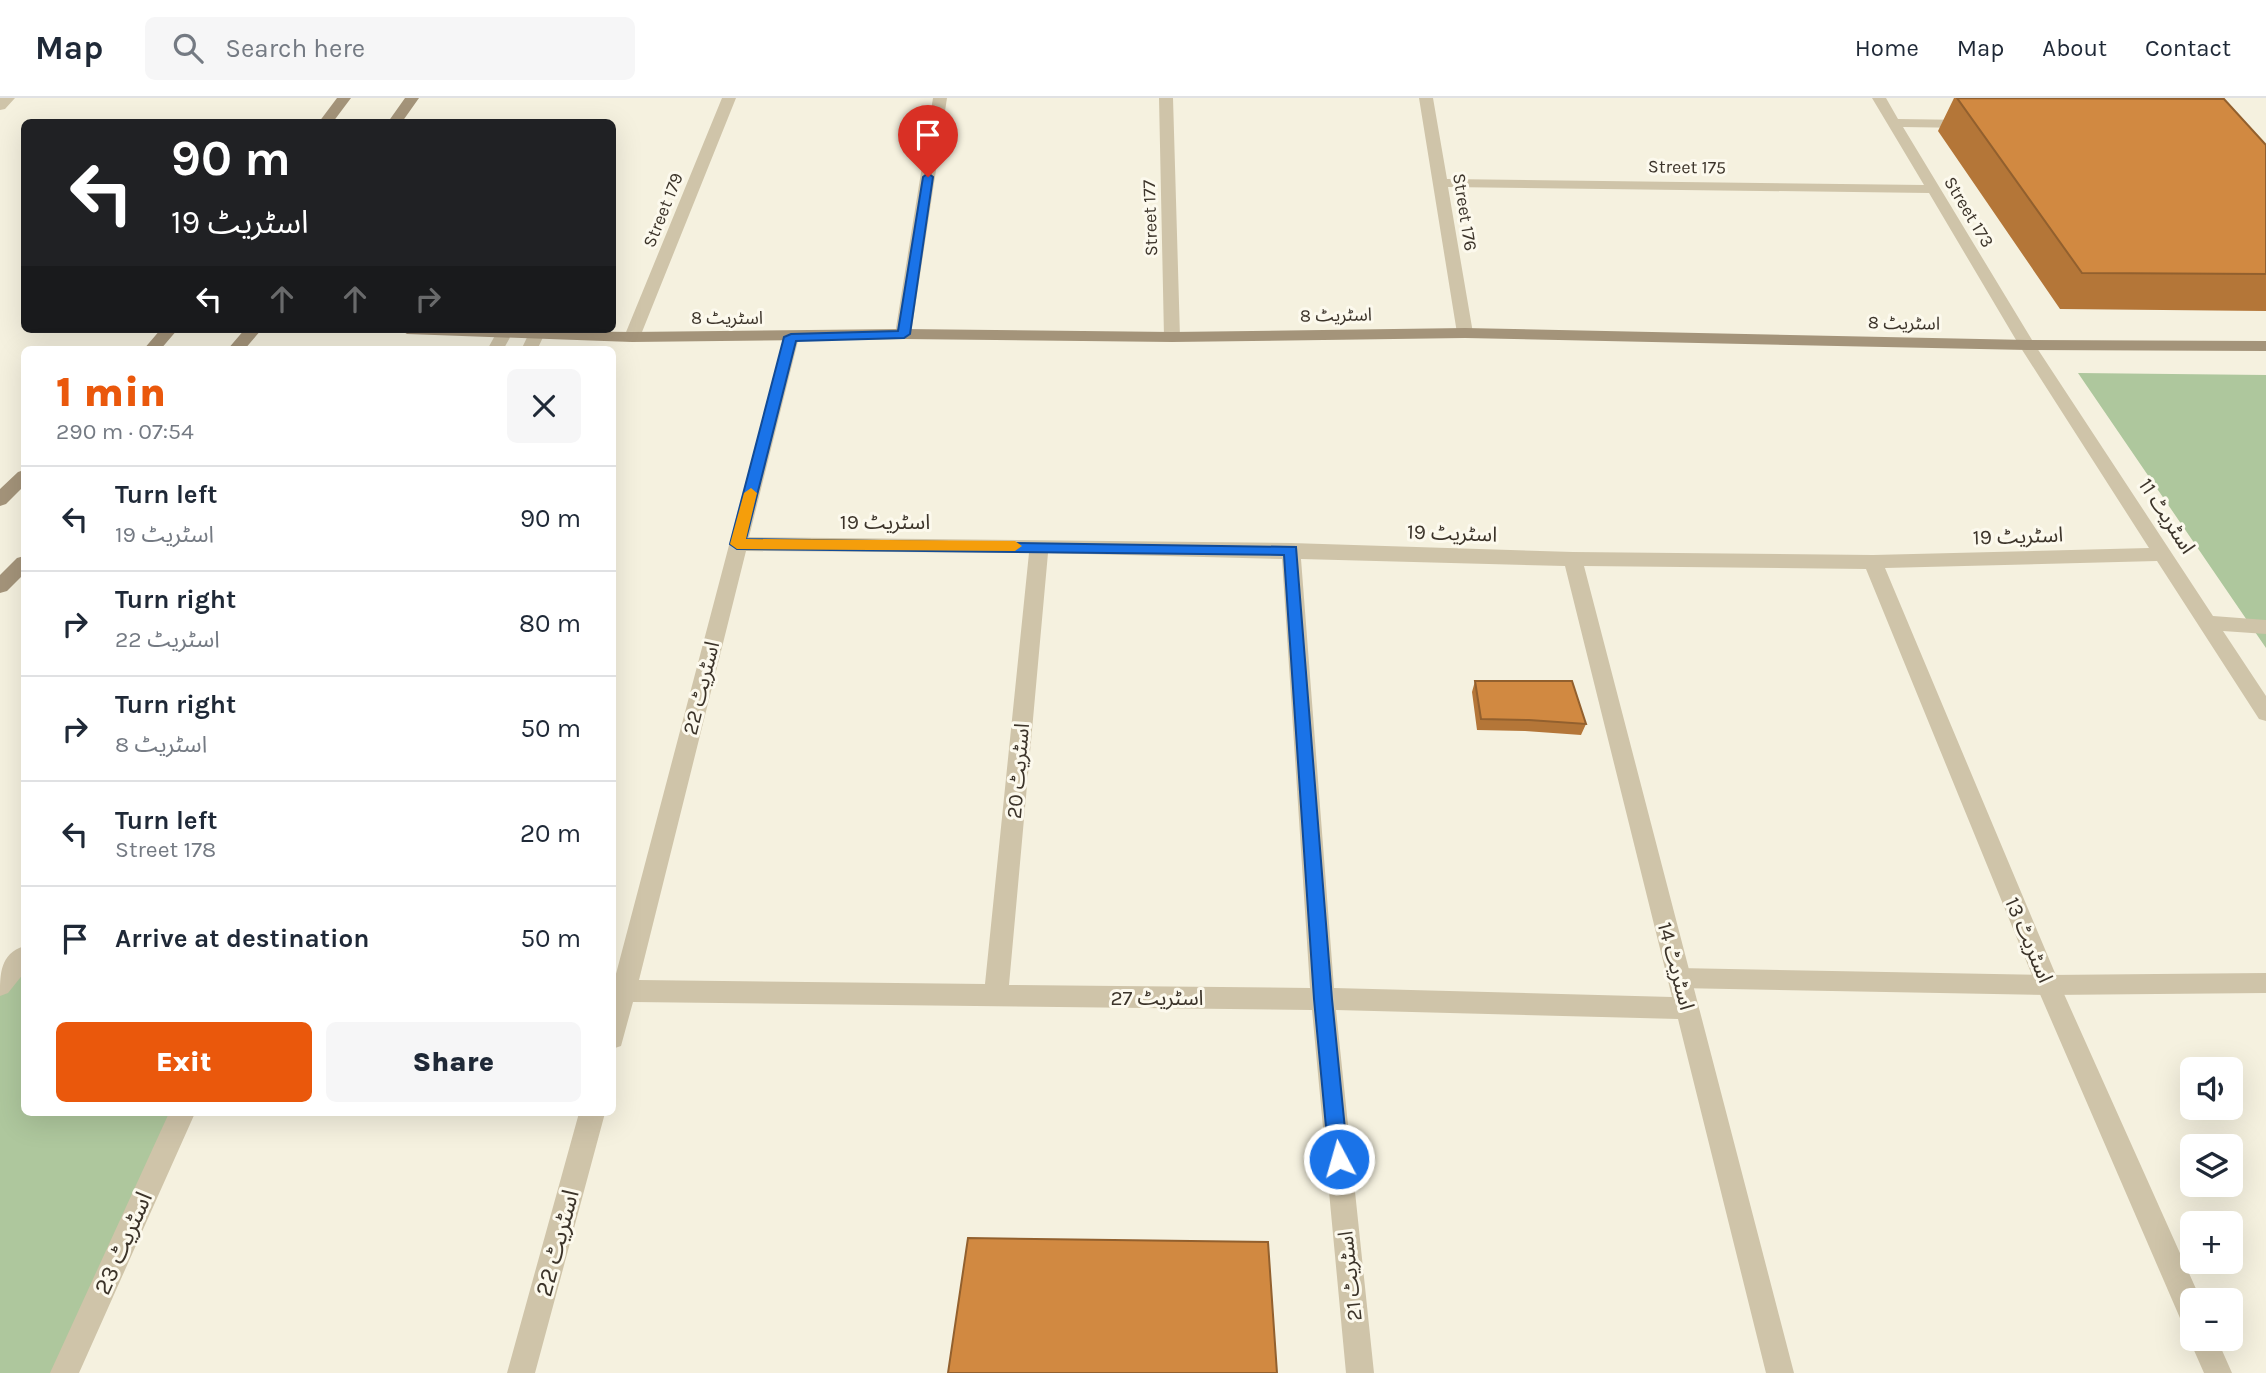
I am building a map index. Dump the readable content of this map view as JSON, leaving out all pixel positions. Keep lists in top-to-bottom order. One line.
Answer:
{"streets":{"street":["Street 175","Street 179","Street 176","Street 173","Street 177","اسٹریٹ 8","اسٹریٹ 11","اسٹریٹ 19","اسٹریٹ 22","اسٹریٹ 20","اسٹریٹ 13","اسٹریٹ 14","اسٹریٹ 27","اسٹریٹ 23","اسٹریٹ 21"]},"crossings":[["Street 175","Street 176"],["Street 175","Street 173"],["Street 179","اسٹریٹ 8"],["Street 176","اسٹریٹ 8"],["Street 173","اسٹریٹ 8"],["Street 173","اسٹریٹ 11"],["Street 177","اسٹریٹ 8"],["اسٹریٹ 8","اسٹریٹ 11"],["اسٹریٹ 8","اسٹریٹ 22"],["اسٹریٹ 11","اسٹریٹ 19"],["اسٹریٹ 19","اسٹریٹ 22"],["اسٹریٹ 19","اسٹریٹ 20"],["اسٹریٹ 19","اسٹریٹ 13"],["اسٹریٹ 19","اسٹریٹ 14"],["اسٹریٹ 19","اسٹریٹ 21"],["اسٹریٹ 22","اسٹریٹ 27"],["اسٹریٹ 20","اسٹریٹ 27"],["اسٹریٹ 14","اسٹریٹ 27"],["اسٹریٹ 27","اسٹریٹ 21"]],"page":{"header":"Map","search":"Search here","nav":["Home","Map","About","Contact"],"turn":["90 m","اسٹریٹ 19"],"heading":["1 min","290 m · 07:54"],"list":[{"name":"Turn left","note":"اسٹریٹ 19","value":"90 m"},{"name":"Turn right","note":"اسٹریٹ 22","value":"80 m"},{"name":"Turn right","note":"اسٹریٹ 8","value":"50 m"},{"name":"Turn left","note":"Street 178","value":"20 m"},{"name":"Arrive at destination","value":"50 m"}],"buttons":["Exit","Share"],"map_buttons":["+","−"]}}
